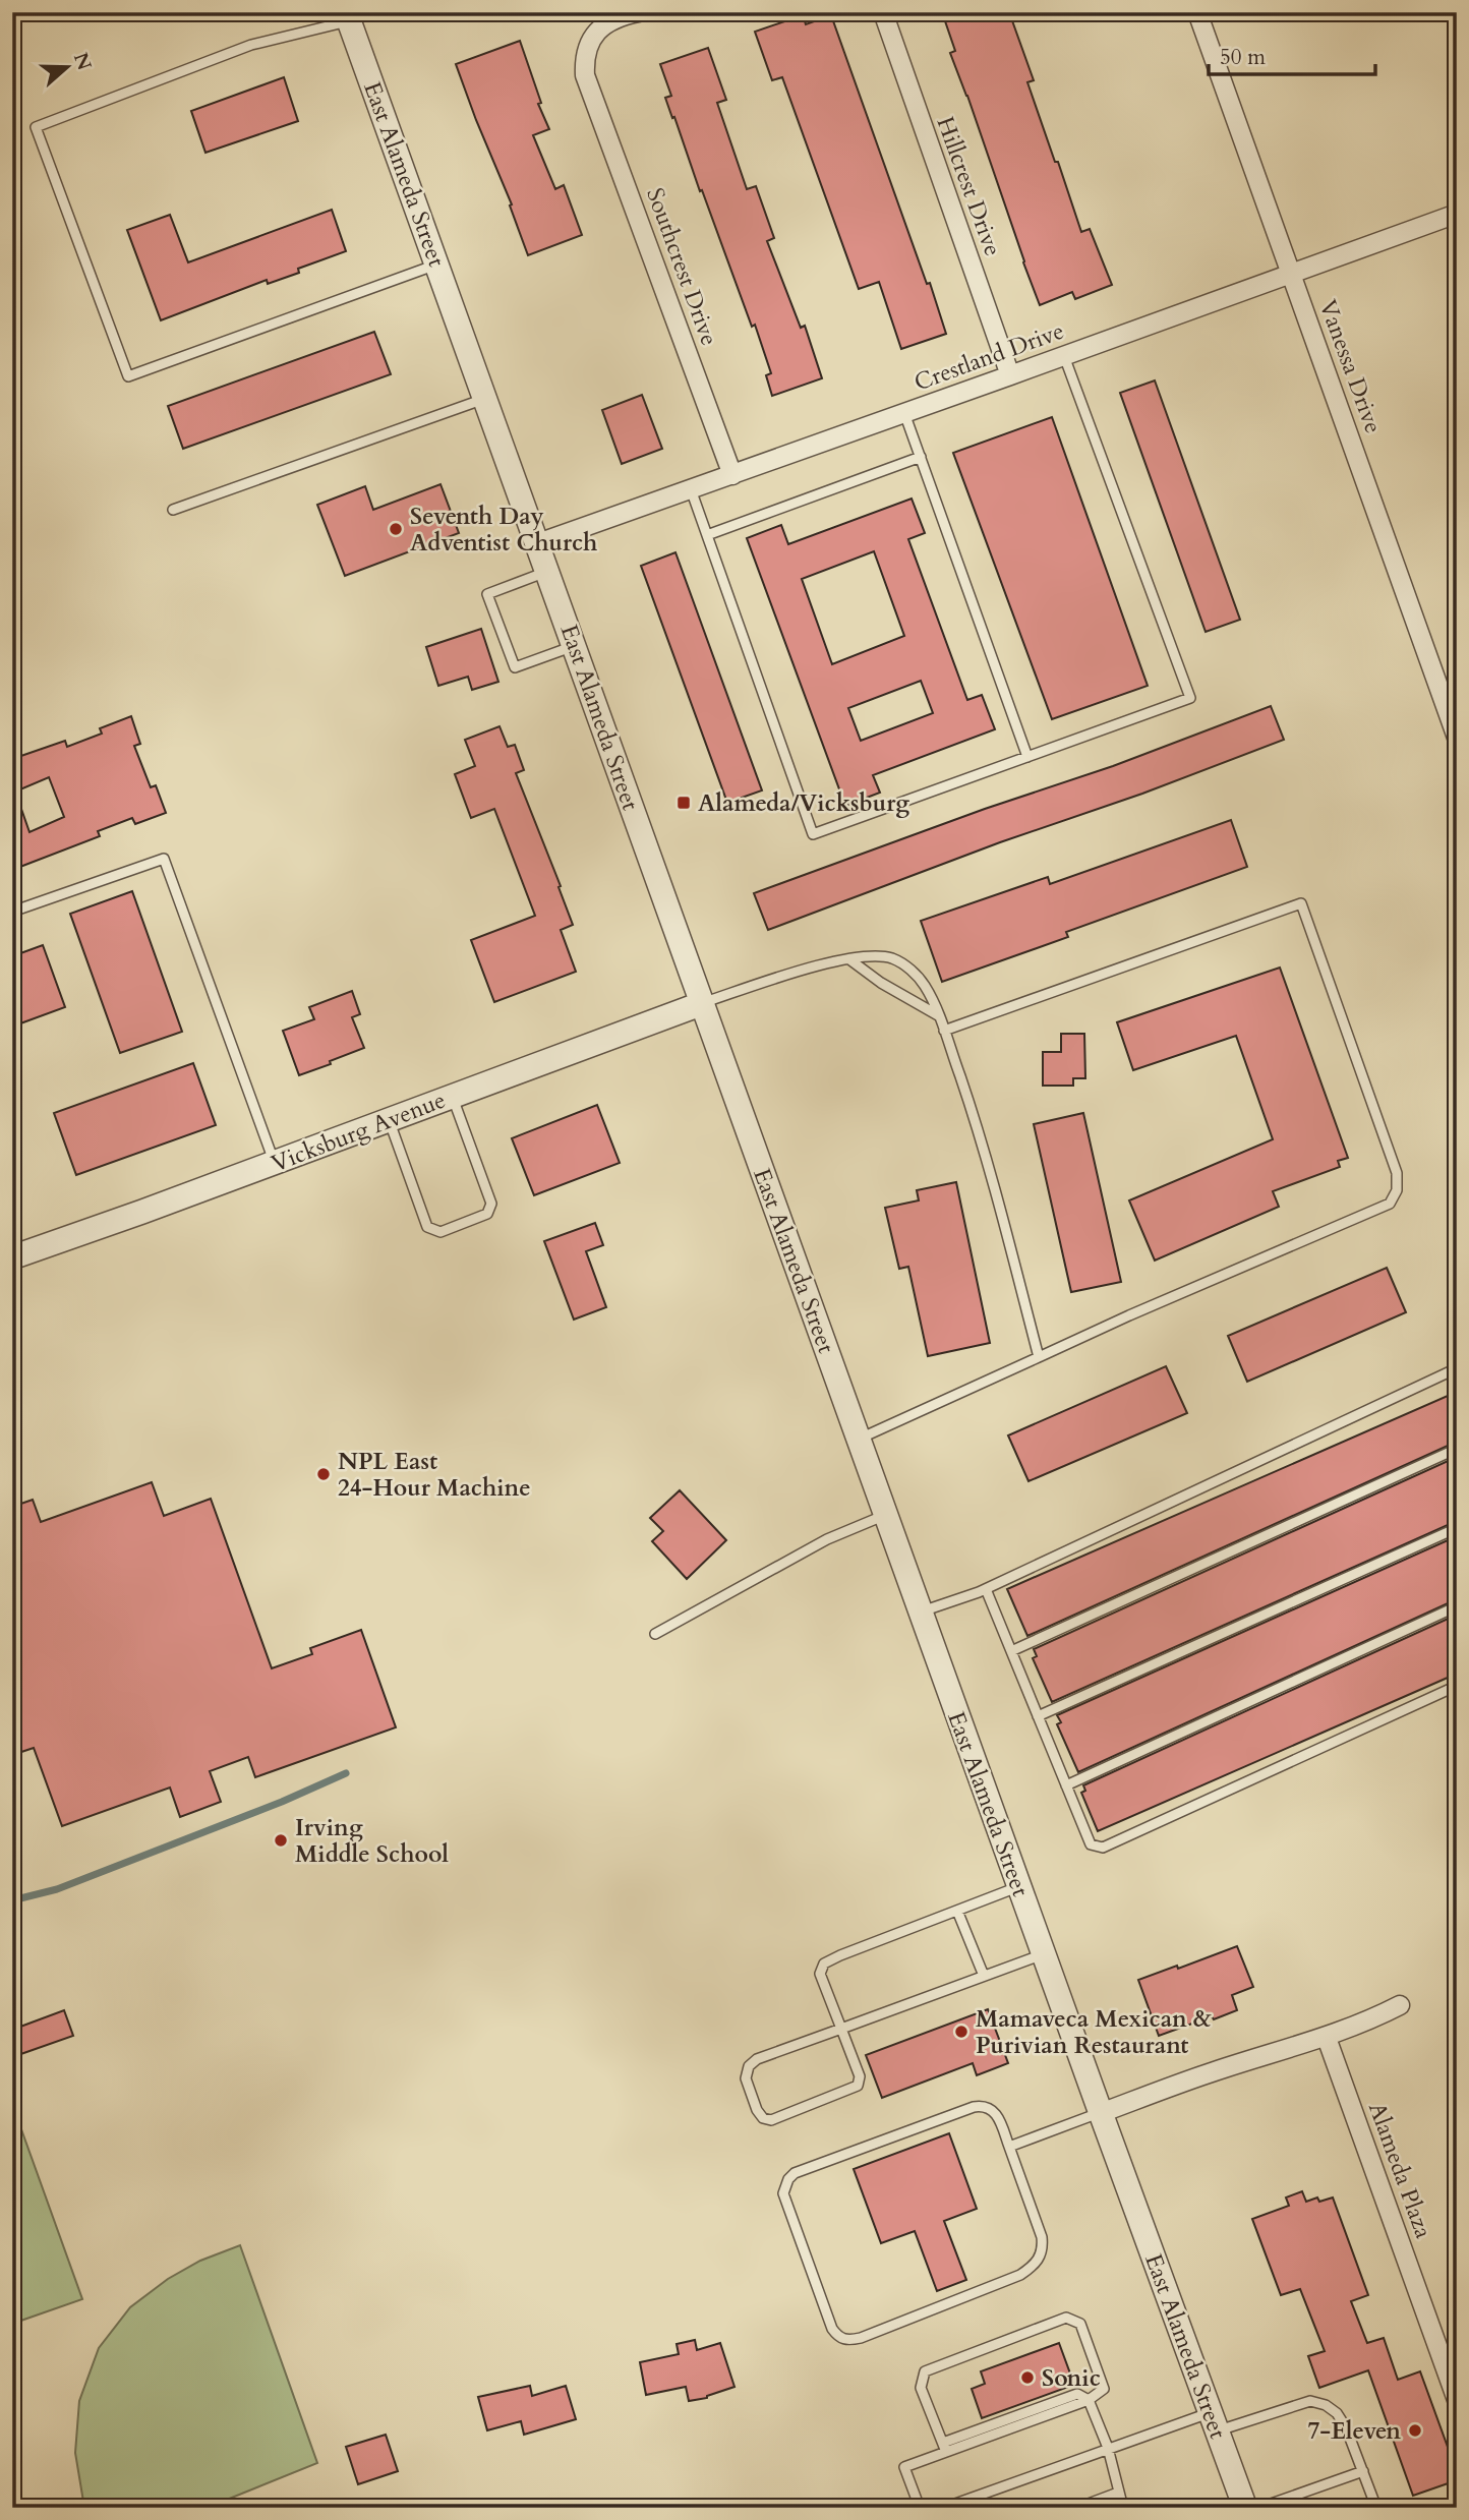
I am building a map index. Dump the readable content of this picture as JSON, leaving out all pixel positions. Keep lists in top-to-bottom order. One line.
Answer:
{"streets":{"street":["East Alameda Street","Hillcrest Drive","Southcrest Drive","Crestland Drive","Vanessa Drive","Vicksburg Avenue","Alameda Plaza"]},"crossings":[["East Alameda Street","Crestland Drive"],["East Alameda Street","Vicksburg Avenue"],["Hillcrest Drive","Crestland Drive"],["Southcrest Drive","Crestland Drive"],["Crestland Drive","Vanessa Drive"]],"places":{"other":["Seventh Day Adventist Church","NPL East 24-Hour Machine","Irving Middle School","Mamaveca Mexican & Purivian Restaurant","Sonic","7-Eleven"],"transit":["Alameda/Vicksburg"]},"scale_bar":"50 m","north":"right"}
